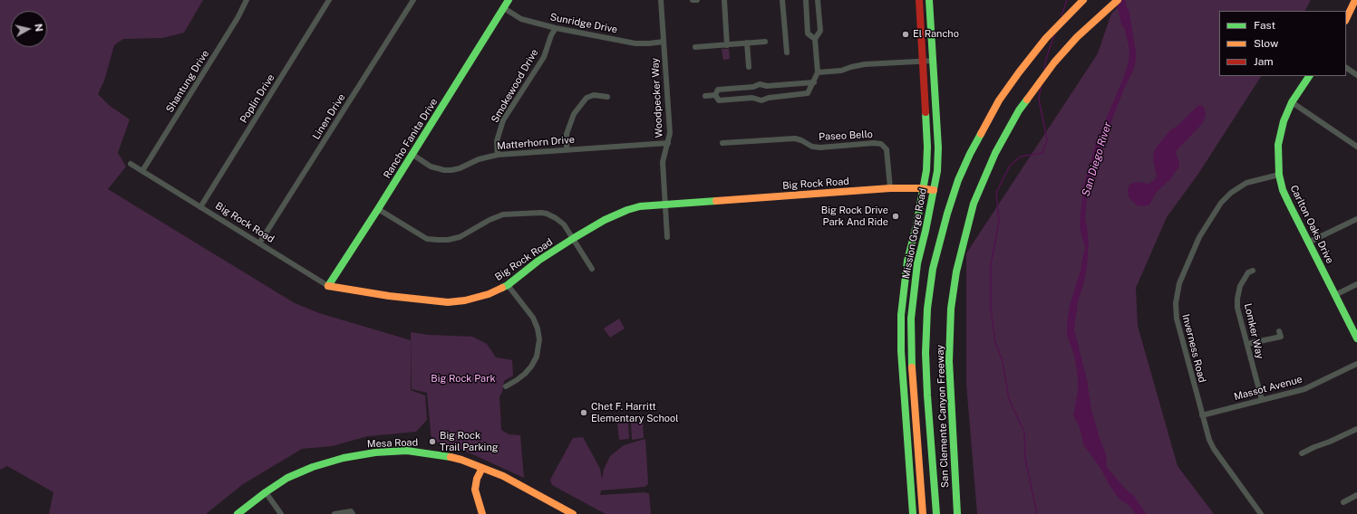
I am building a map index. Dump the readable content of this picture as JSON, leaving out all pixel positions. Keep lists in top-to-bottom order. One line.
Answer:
{"streets":{"main road":["Rancho Fanita Drive","Big Rock Road","Carlton Oaks Drive","Mission Gorge Road","San Clemente Canyon Freeway","Mesa Road"],"street":["Sunridge Drive","Shantung Drive","Smokewood Drive","Woodpecker Way","Poplin Drive","Linen Drive","Paseo Bello","Matterhorn Drive","Lomker Way","Inverness Road","Massot Avenue"]},"crossings":[["Sunridge Drive","Smokewood Drive"],["Sunridge Drive","Woodpecker Way"],["Sunridge Drive","Rancho Fanita Drive"],["Shantung Drive","Big Rock Road"],["Smokewood Drive","Matterhorn Drive"],["Woodpecker Way","Matterhorn Drive"],["Woodpecker Way","Big Rock Road"],["Poplin Drive","Big Rock Road"],["Linen Drive","Big Rock Road"],["Paseo Bello","Big Rock Road"],["Rancho Fanita Drive","Matterhorn Drive"],["Rancho Fanita Drive","Big Rock Road"],["Big Rock Road","Mission Gorge Road"],["Carlton Oaks Drive","Inverness Road"],["Lomker Way","Massot Avenue"],["Inverness Road","Massot Avenue"]],"water":["San Diego River"],"parks":["Big Rock Park"],"places":["El Rancho","Big Rock Drive Park And Ride","Chet F. Harritt Elementary School","Big Rock Trail Parking"],"legend":["Fast","Slow","Jam"],"north":"right"}
